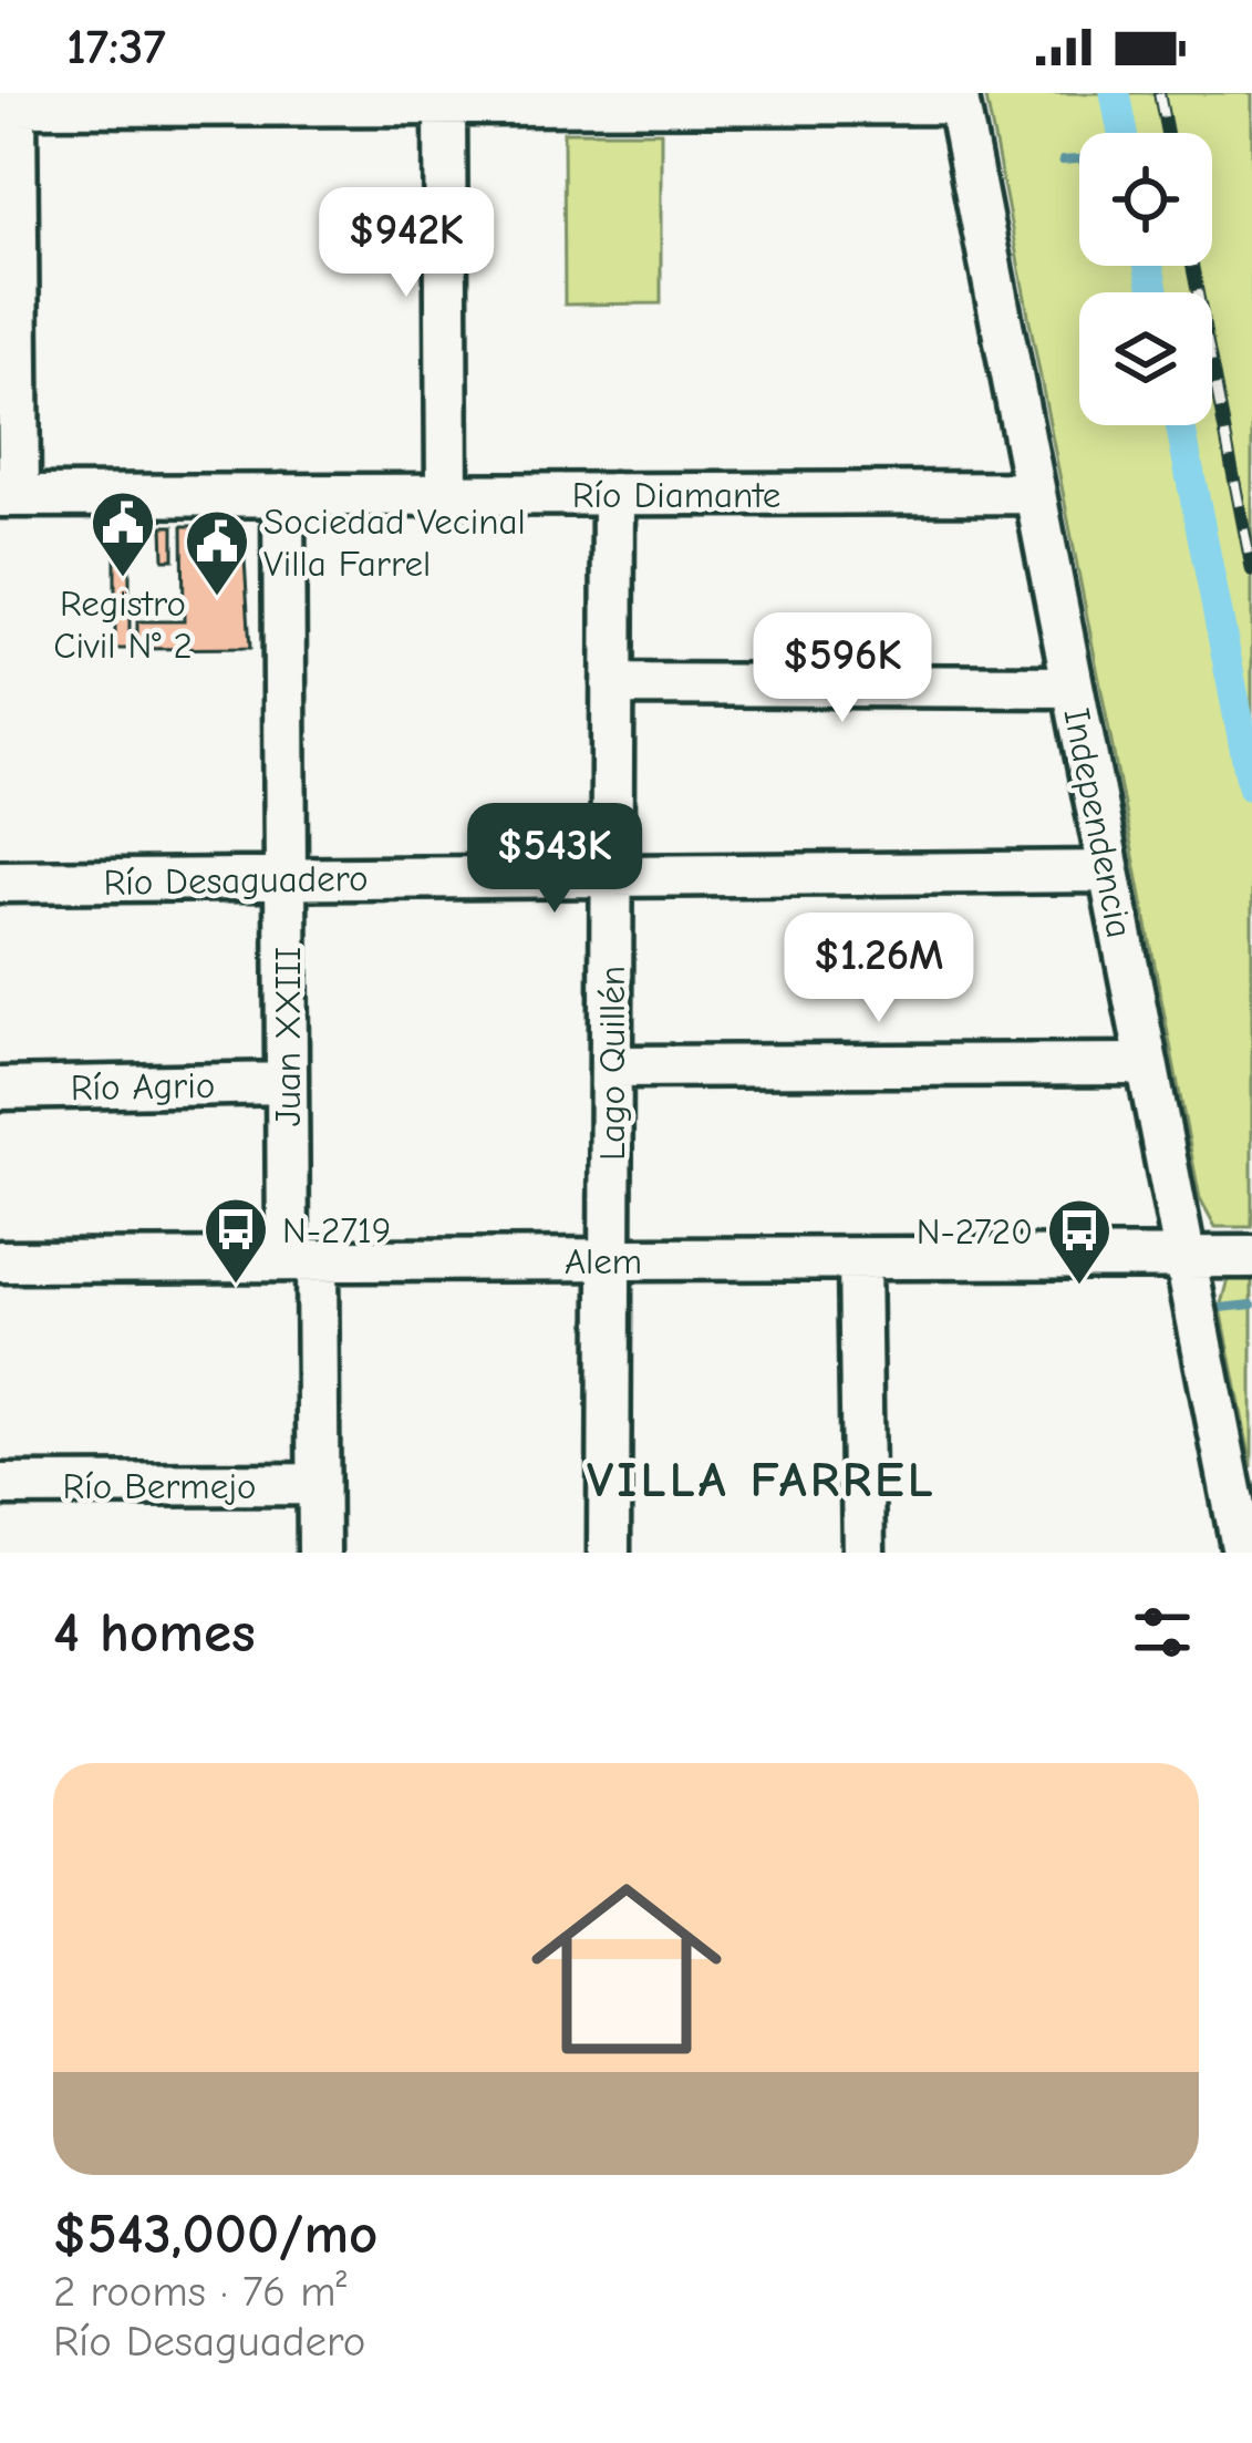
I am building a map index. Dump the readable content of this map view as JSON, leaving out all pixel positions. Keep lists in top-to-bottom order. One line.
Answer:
{"streets":{"street":["Río Diamante","Independencia","Río Desaguadero","Juan XXIII","Lago Quillén","Río Agrio","Alem","Río Bermejo"]},"crossings":[["Río Diamante","Independencia"],["Río Diamante","Juan XXIII"],["Río Diamante","Lago Quillén"],["Independencia","Río Desaguadero"],["Independencia","Alem"],["Río Desaguadero","Juan XXIII"],["Río Desaguadero","Lago Quillén"],["Juan XXIII","Río Agrio"],["Juan XXIII","Alem"],["Juan XXIII","Río Bermejo"],["Lago Quillén","Alem"]],"districts":["VILLA FARREL"],"places":{"public building":["Registro Civil N° 2","Sociedad Vecinal Villa Farrel"],"bus stop":["N-2719","N-2720"]},"page":{"status":"17:37","price":["$942K","$596K","$543K","$1.26M"],"heading":"4 homes","list":[{"name":"$543,000/mo","note":"2 rooms · 76 m² · Río Desaguadero"}]}}
